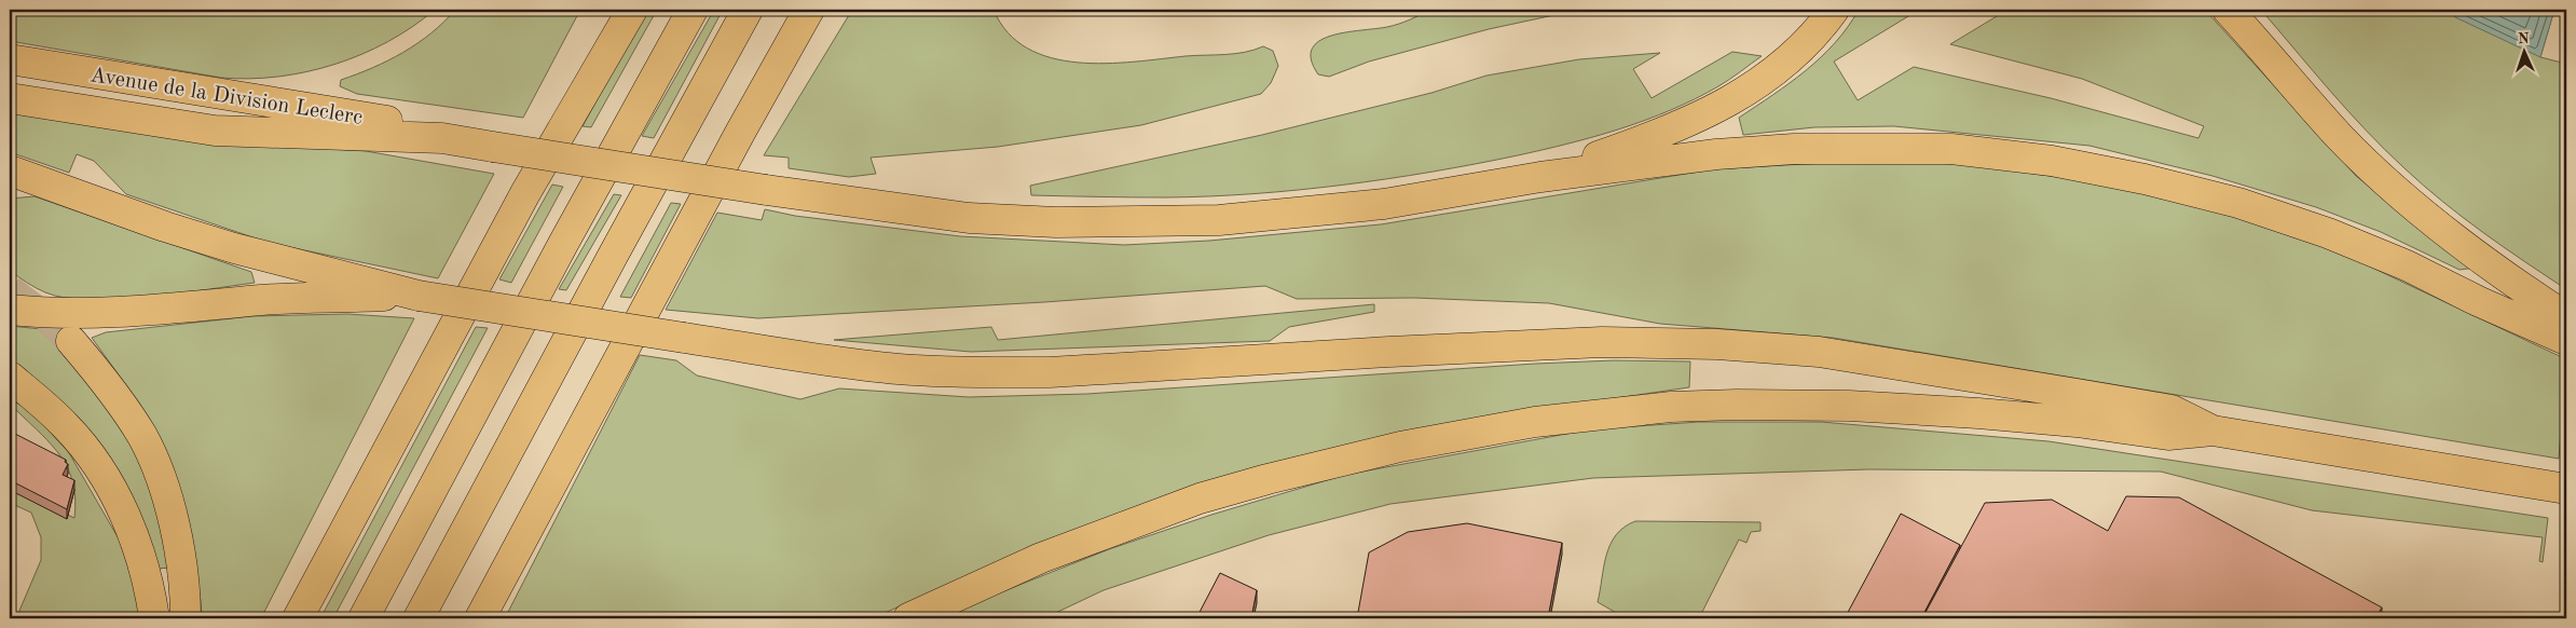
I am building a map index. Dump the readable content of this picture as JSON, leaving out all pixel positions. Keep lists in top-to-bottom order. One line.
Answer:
{"streets":{"highway":["Avenue de la Division Leclerc"]},"north":"top"}
